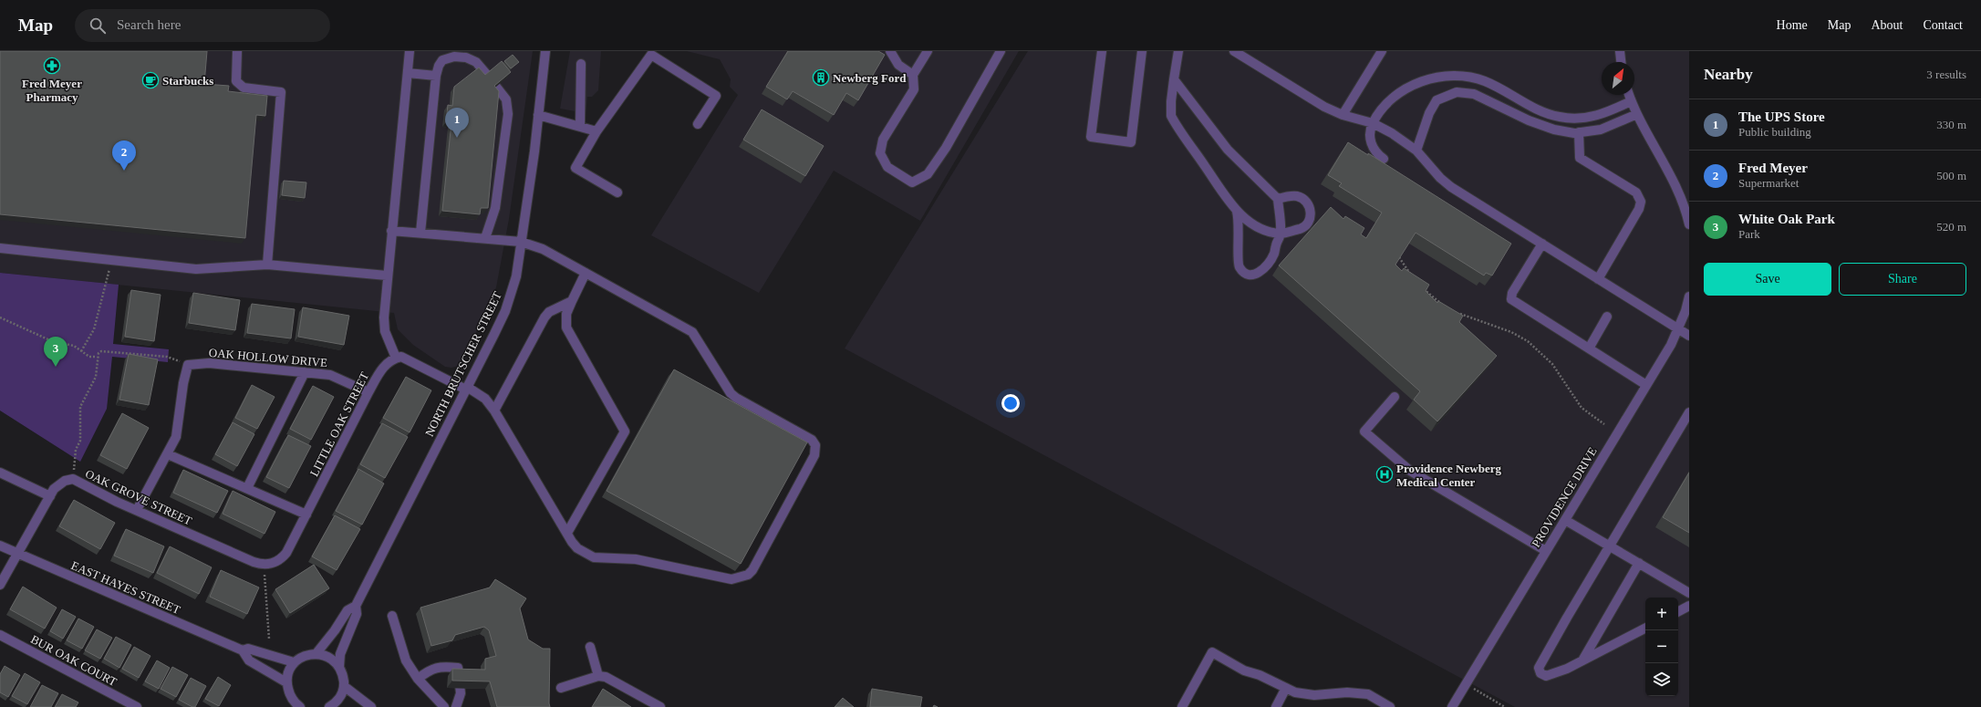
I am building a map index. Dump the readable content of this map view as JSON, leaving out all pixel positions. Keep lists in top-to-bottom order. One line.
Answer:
{"streets":{"street":["OAK HOLLOW DRIVE","NORTH BRUTSCHER STREET","LITTLE OAK STREET","OAK GROVE STREET","PROVIDENCE DRIVE","EAST HAYES STREET","BUR OAK COURT"]},"crossings":[["OAK HOLLOW DRIVE","LITTLE OAK STREET"],["LITTLE OAK STREET","OAK GROVE STREET"],["OAK GROVE STREET","EAST HAYES STREET"]],"places":{"pharmacy":["Fred Meyer Pharmacy"],"building":["Newberg Ford"],"cafe":["Starbucks"],"hospital":["Providence Newberg Medical Center"]},"north":"top right","page":{"header":"Map","search":"Search here","nav":["Home","Map","About","Contact"],"heading":["Nearby","3 results"],"list":[{"mark":"1","name":"The UPS Store","note":"Public building","value":"330 m"},{"mark":"2","name":"Fred Meyer","note":"Supermarket","value":"500 m"},{"mark":"3","name":"White Oak Park","note":"Park","value":"520 m"}],"pins":["1","2","3"],"buttons":["Save","Share"],"map_buttons":["+","−"]}}
